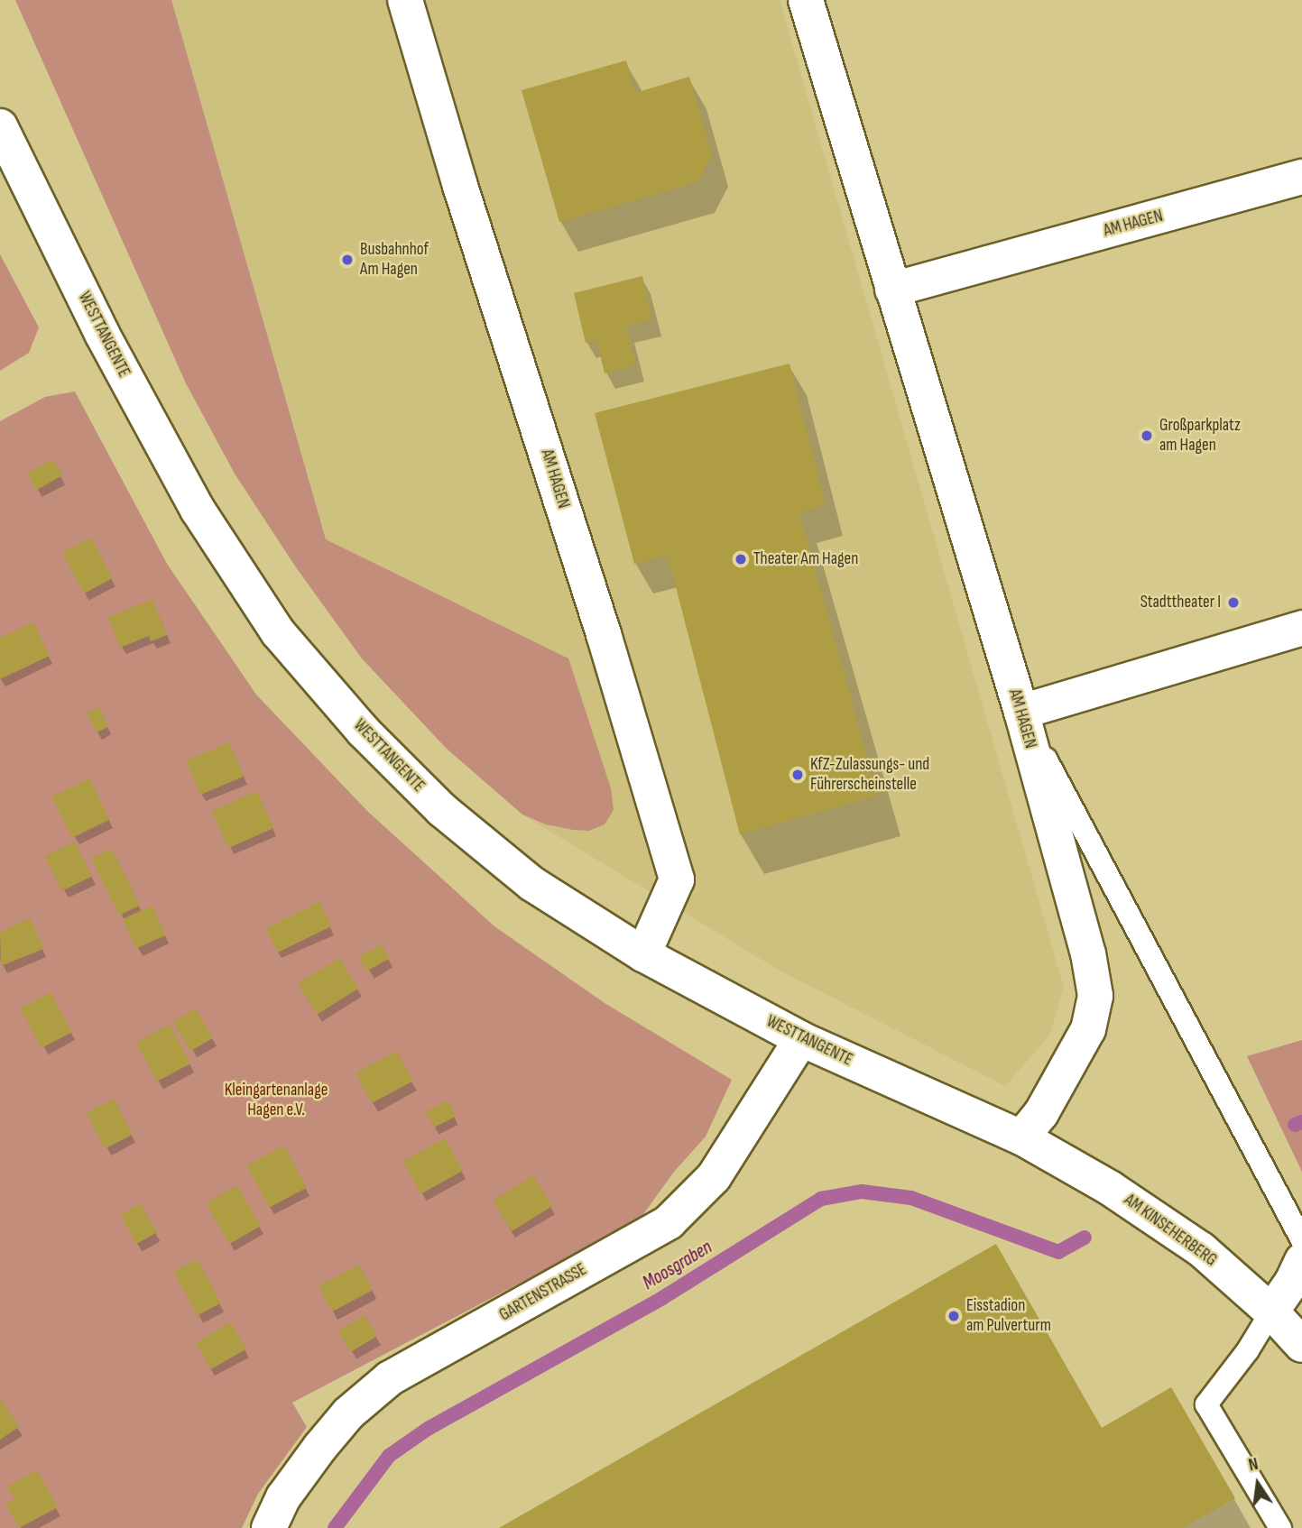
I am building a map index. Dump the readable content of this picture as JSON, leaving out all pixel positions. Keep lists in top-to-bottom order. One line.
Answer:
{"streets":{"street":["AM HAGEN","WESTTANGENTE","AM KINSEHERBERG","GARTENSTRASSE"]},"crossings":[["AM HAGEN","WESTTANGENTE"],["AM HAGEN","AM KINSEHERBERG"],["WESTTANGENTE","AM KINSEHERBERG"],["WESTTANGENTE","GARTENSTRASSE"]],"water":["Moosgraben"],"parks":["Kleingartenanlage Hagen e.V."],"places":["Busbahnhof Am Hagen","Großparkplatz am Hagen","Theater Am Hagen","Stadttheater I","KfZ-Zulassungs- und Führerscheinstelle","Eisstadion am Pulverturm"],"north":"top"}
